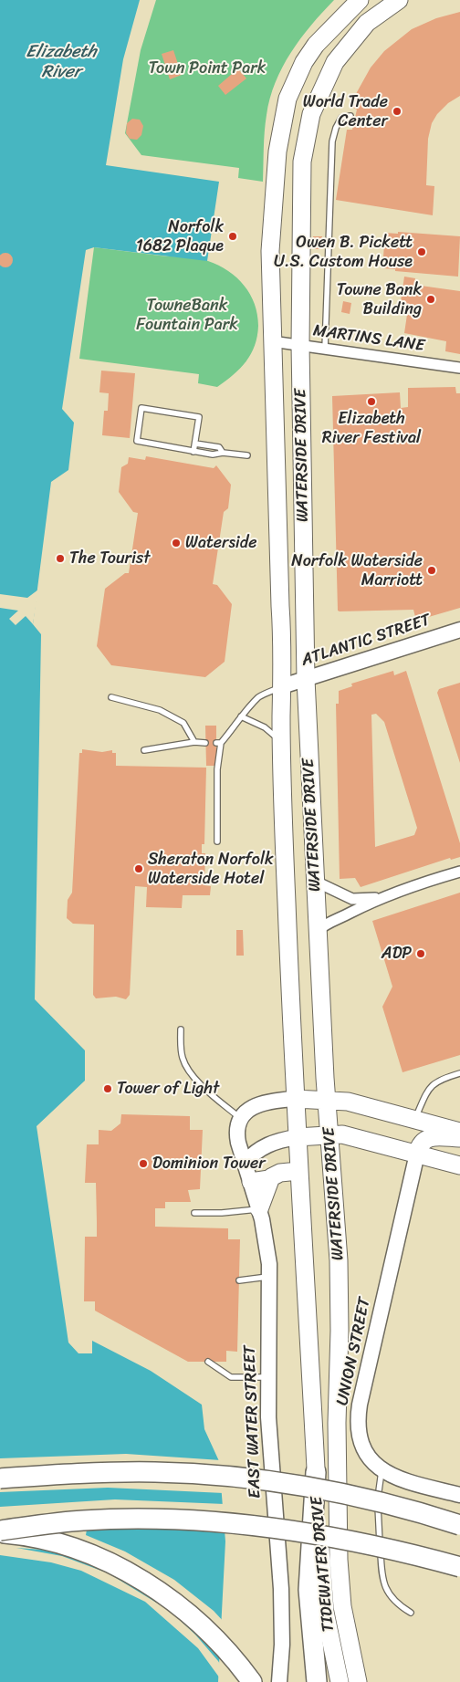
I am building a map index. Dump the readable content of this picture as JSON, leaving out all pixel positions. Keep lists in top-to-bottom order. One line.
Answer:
{"streets":{"main road":["WATERSIDE DRIVE","ATLANTIC STREET","UNION STREET","EAST WATER STREET","TIDEWATER DRIVE"],"street":["MARTINS LANE"]},"crossings":[["MARTINS LANE","WATERSIDE DRIVE"],["WATERSIDE DRIVE","ATLANTIC STREET"],["WATERSIDE DRIVE","TIDEWATER DRIVE"]],"water":["Elizabeth River"],"parks":["Town Point Park","TowneBank Fountain Park"],"places":["World Trade Center","Norfolk 1682 Plaque","Owen B. Pickett U.S. Custom House","Towne Bank Building","Elizabeth River Festival","Waterside","The Tourist","Norfolk Waterside Marriott","Sheraton Norfolk Waterside Hotel","ADP","Tower of Light","Dominion Tower"]}
